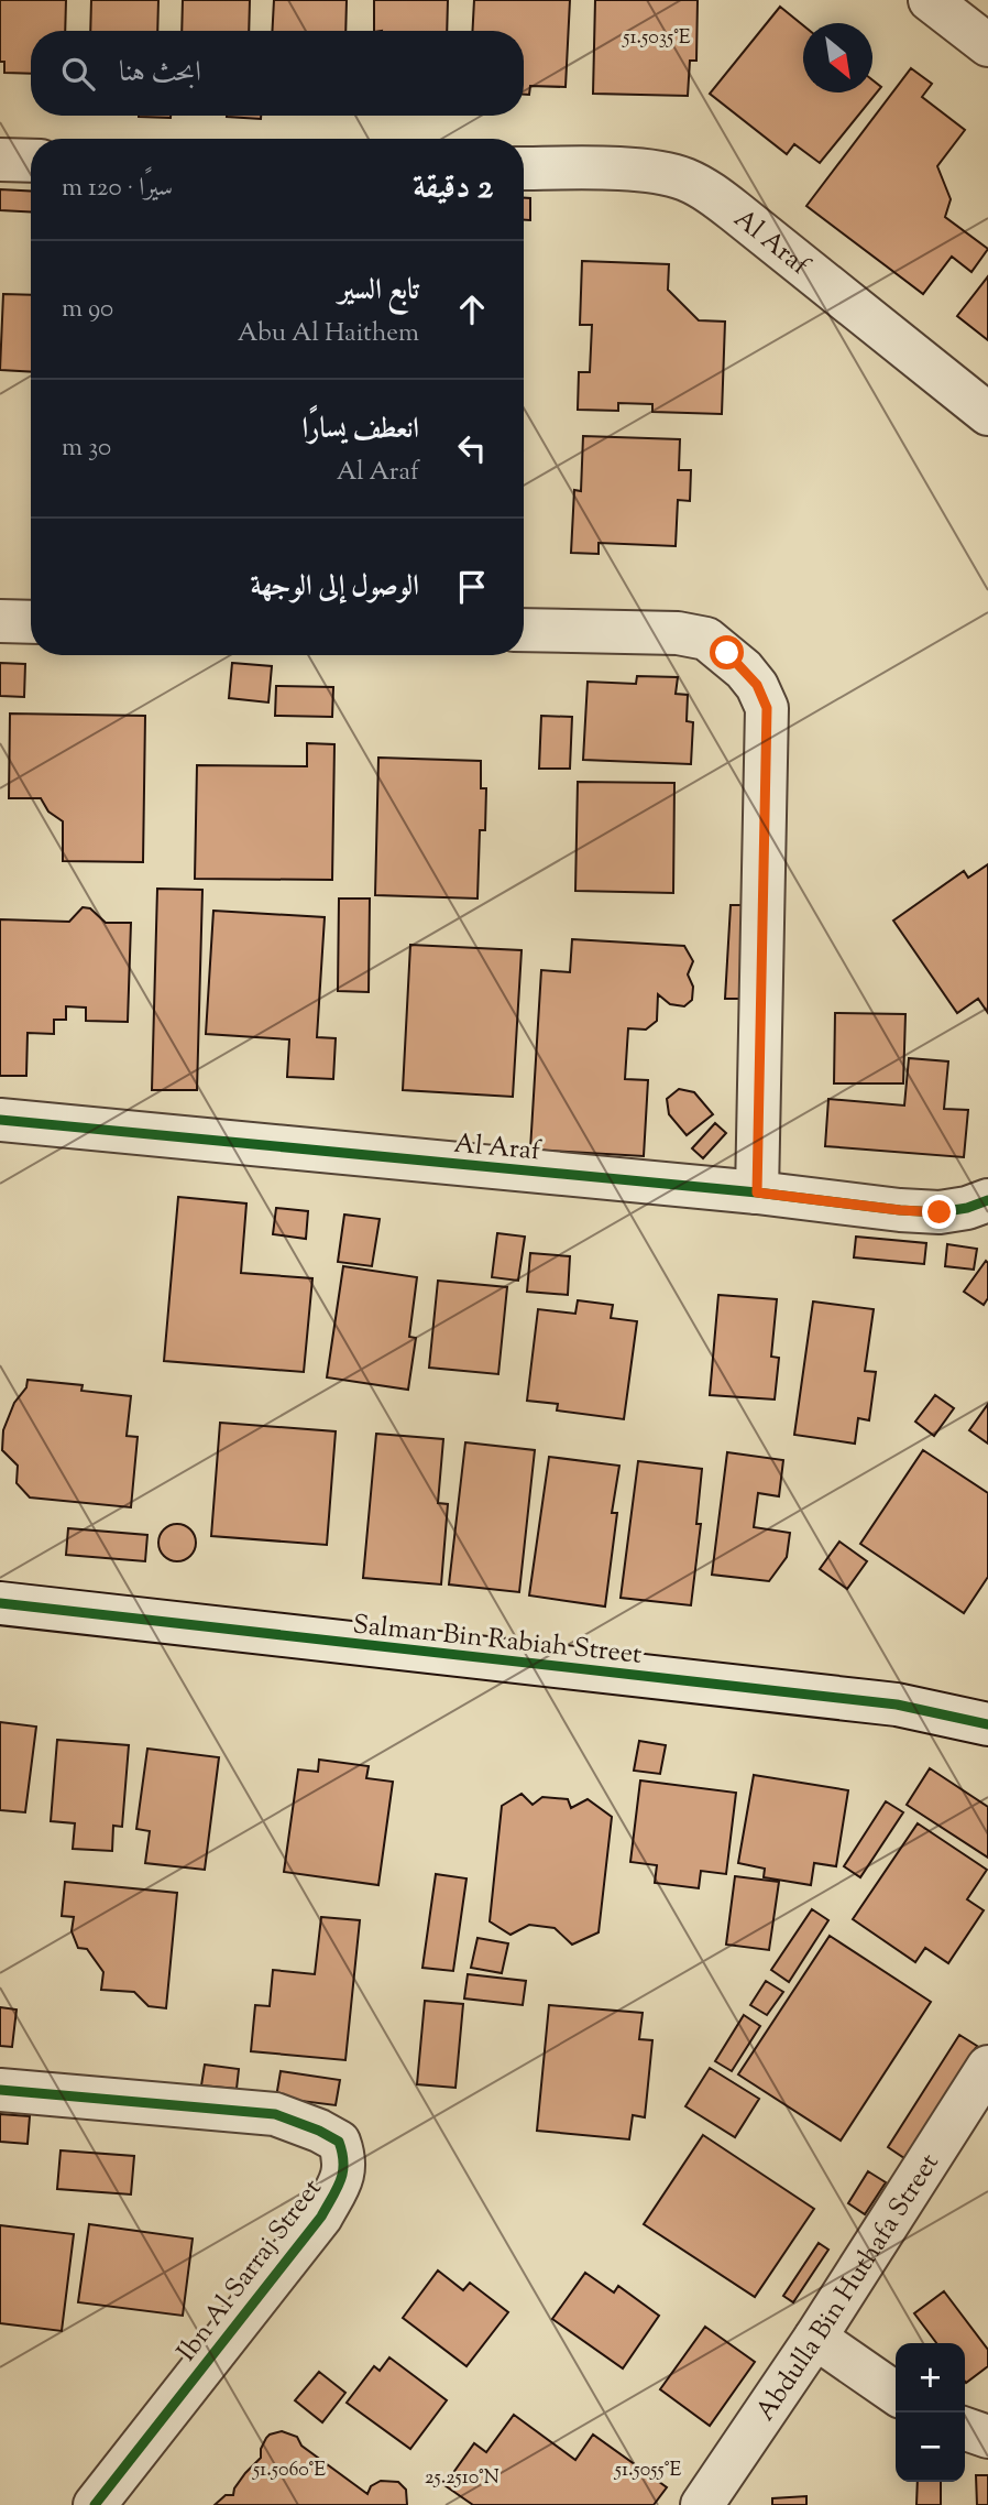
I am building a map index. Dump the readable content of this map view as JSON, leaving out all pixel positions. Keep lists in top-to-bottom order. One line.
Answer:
{"streets":{"street":["Al Araf","Salman Bin Rabiah Street","Ibn Al Sarraj Street","Abdulla Bin Huthafa Street"]},"north":"bottom right","page":{"search":"ابحث هنا","heading":["2 دقيقة","سيرًا · 120 m"],"list":[["تابع السير","Abu Al Haithem","90 m"],["انعطف يسارًا","Al Araf","30 m"],"الوصول إلى الوجهة"],"map_buttons":["+","−"]},"coordinates":["51.5035°E","51.5060°E","51.5055°E","25.2510°N"]}
